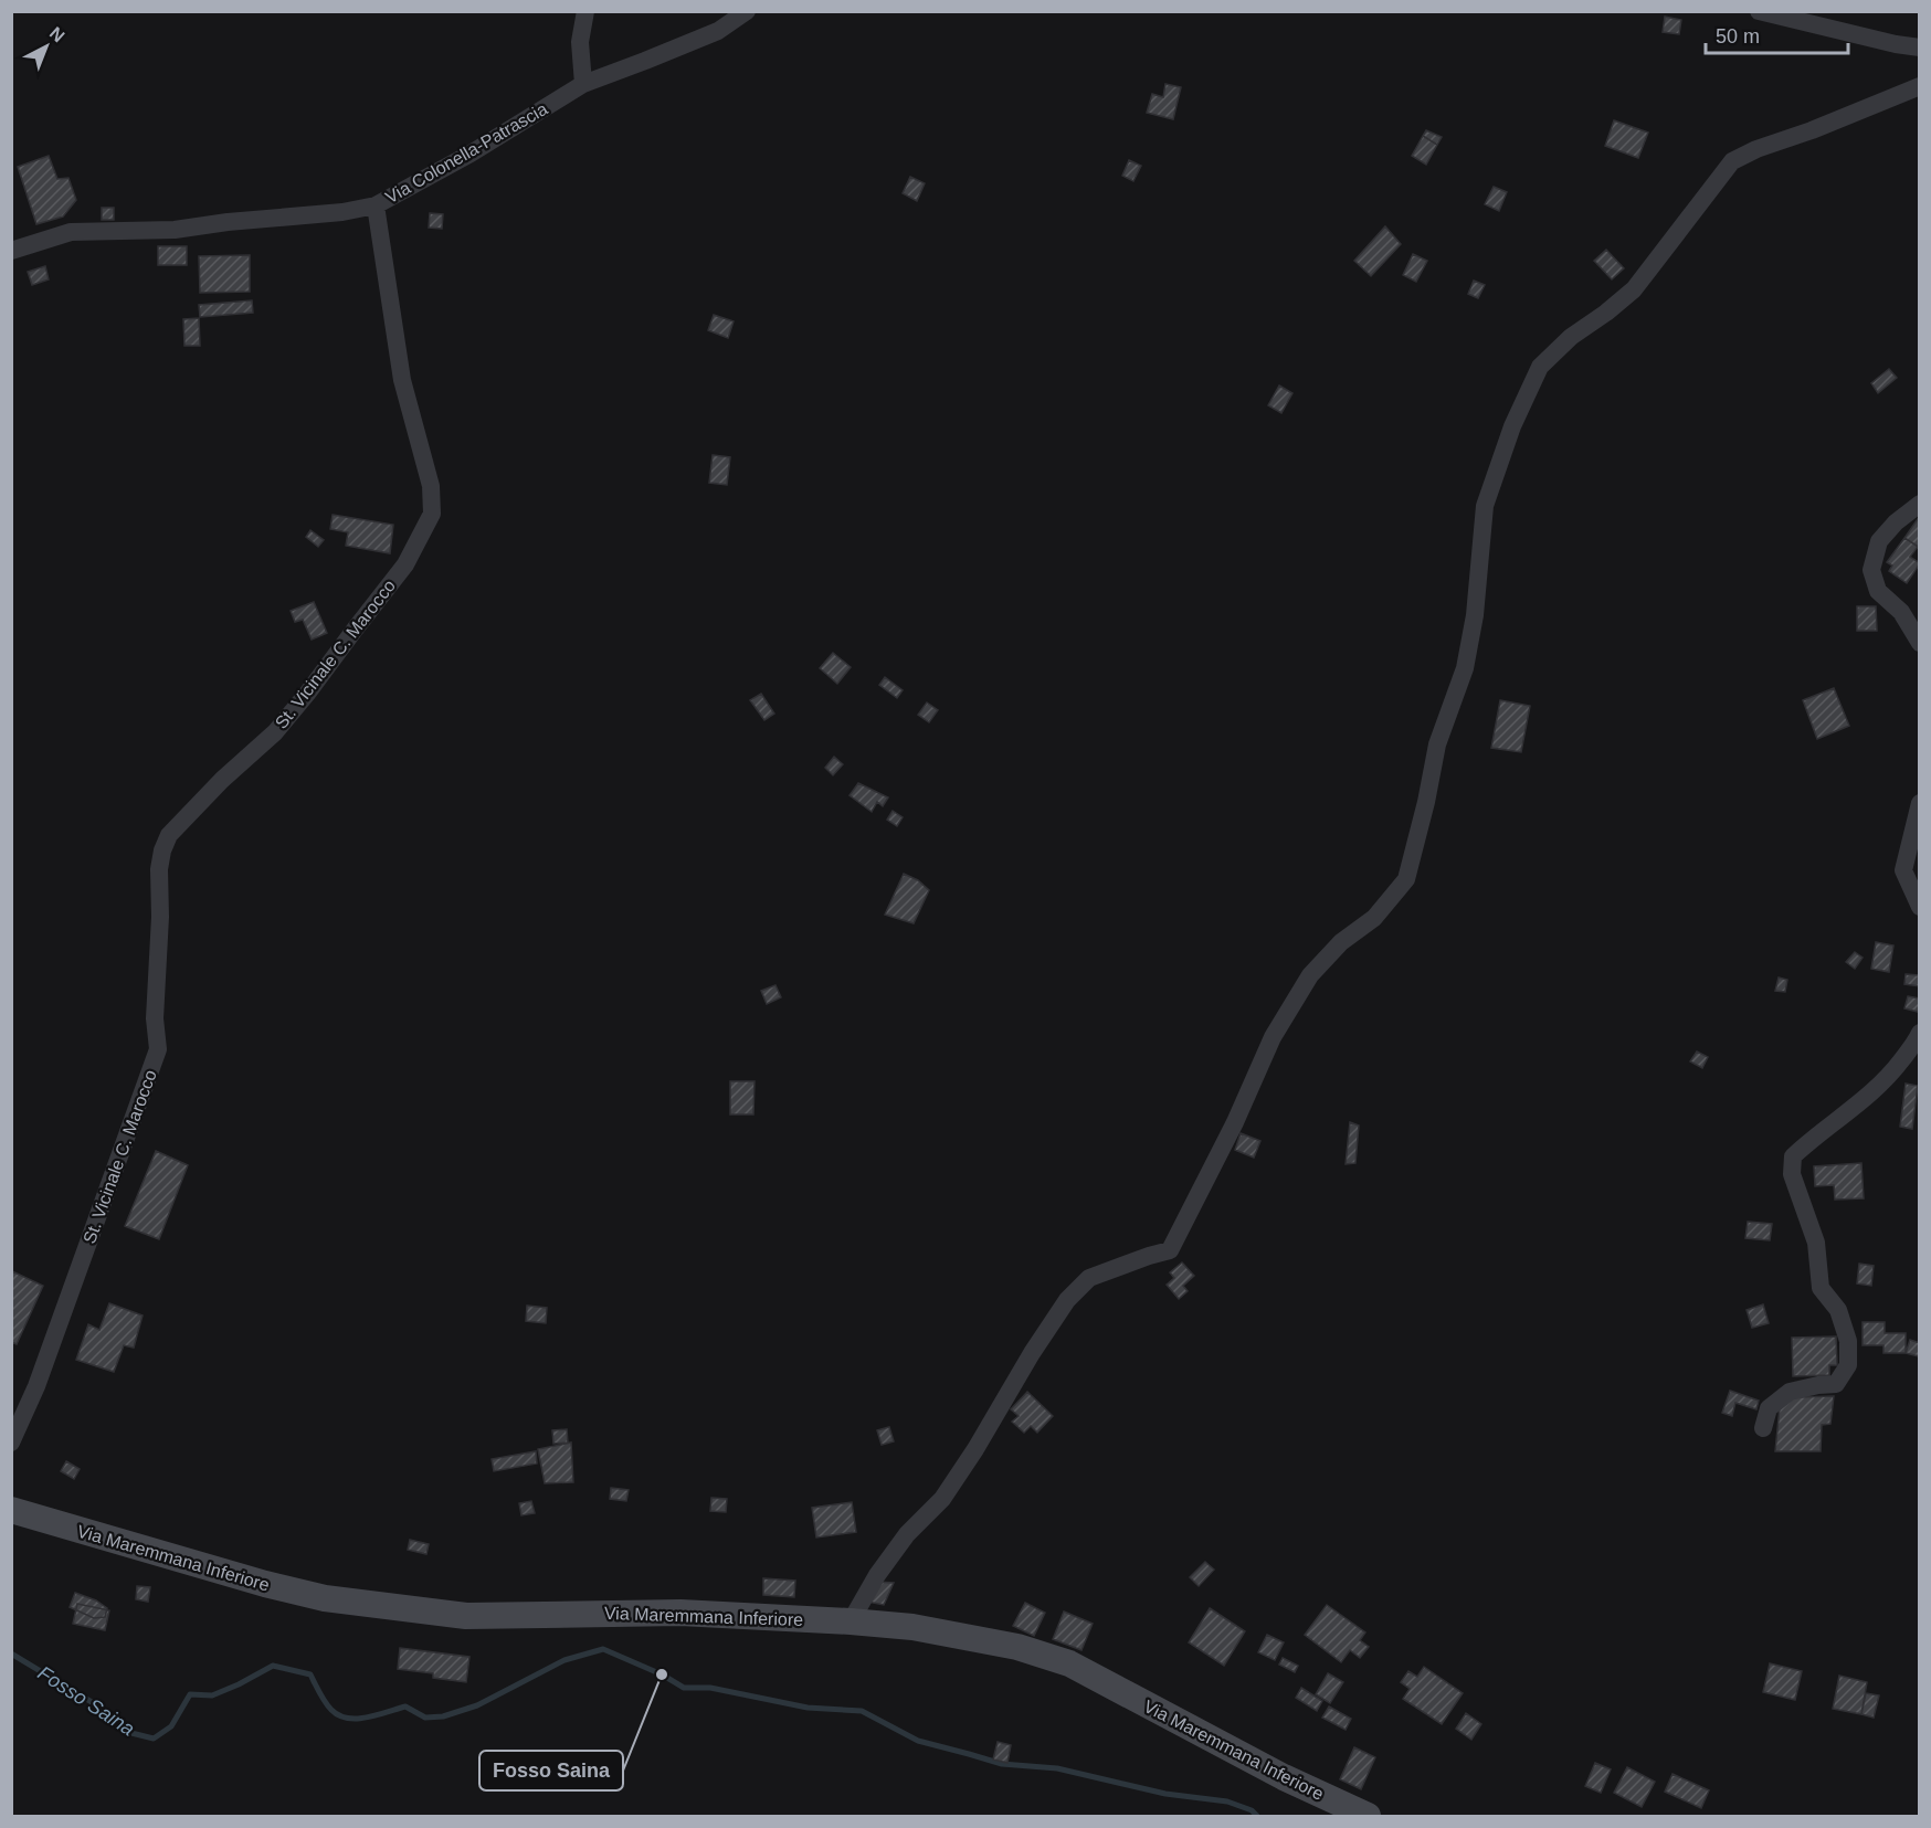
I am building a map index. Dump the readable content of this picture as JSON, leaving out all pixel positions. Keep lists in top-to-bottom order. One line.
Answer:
{"streets":{"main road":["Via Maremmana Inferiore"],"street":["Via Colonella-Patrascia","St. Vicinale C. Marocco"]},"crossings":[["Via Colonella-Patrascia","St. Vicinale C. Marocco"]],"water":["Fosso Saina"],"places":["Fosso Saina"],"scale_bar":"50 m","north":"top right"}
